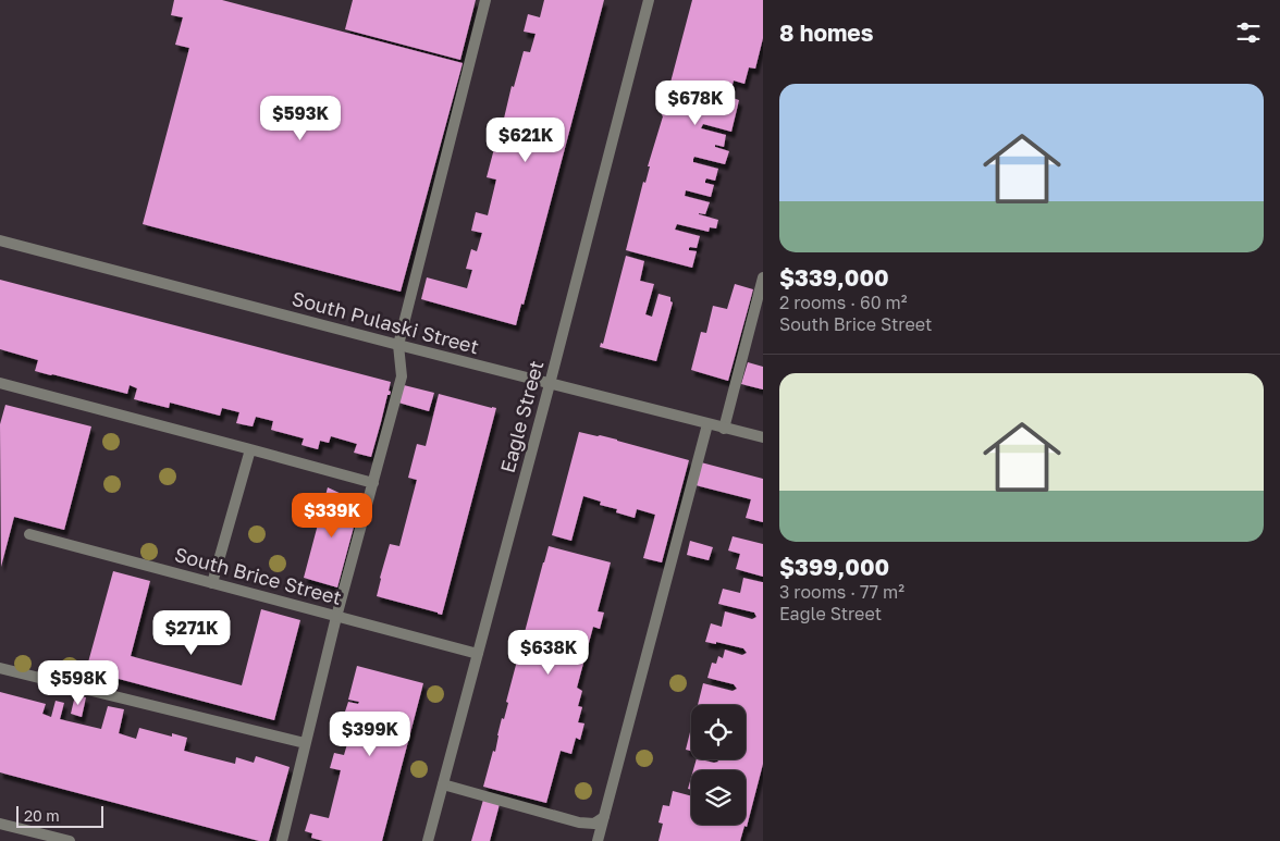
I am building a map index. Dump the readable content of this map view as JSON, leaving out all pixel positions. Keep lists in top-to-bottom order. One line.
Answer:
{"streets":{"street":["South Pulaski Street","Eagle Street","South Brice Street"]},"crossings":[["South Pulaski Street","Eagle Street"],["Eagle Street","South Brice Street"]],"scale_bar":"20 m","page":{"heading":"8 homes","list":[{"name":"$339,000","note":"2 rooms · 60 m² · South Brice Street"},{"name":"$399,000","note":"3 rooms · 77 m² · Eagle Street"}],"price":["$678K","$593K","$621K","$339K","$271K","$638K","$598K","$399K"],"scale":"20 m"}}
